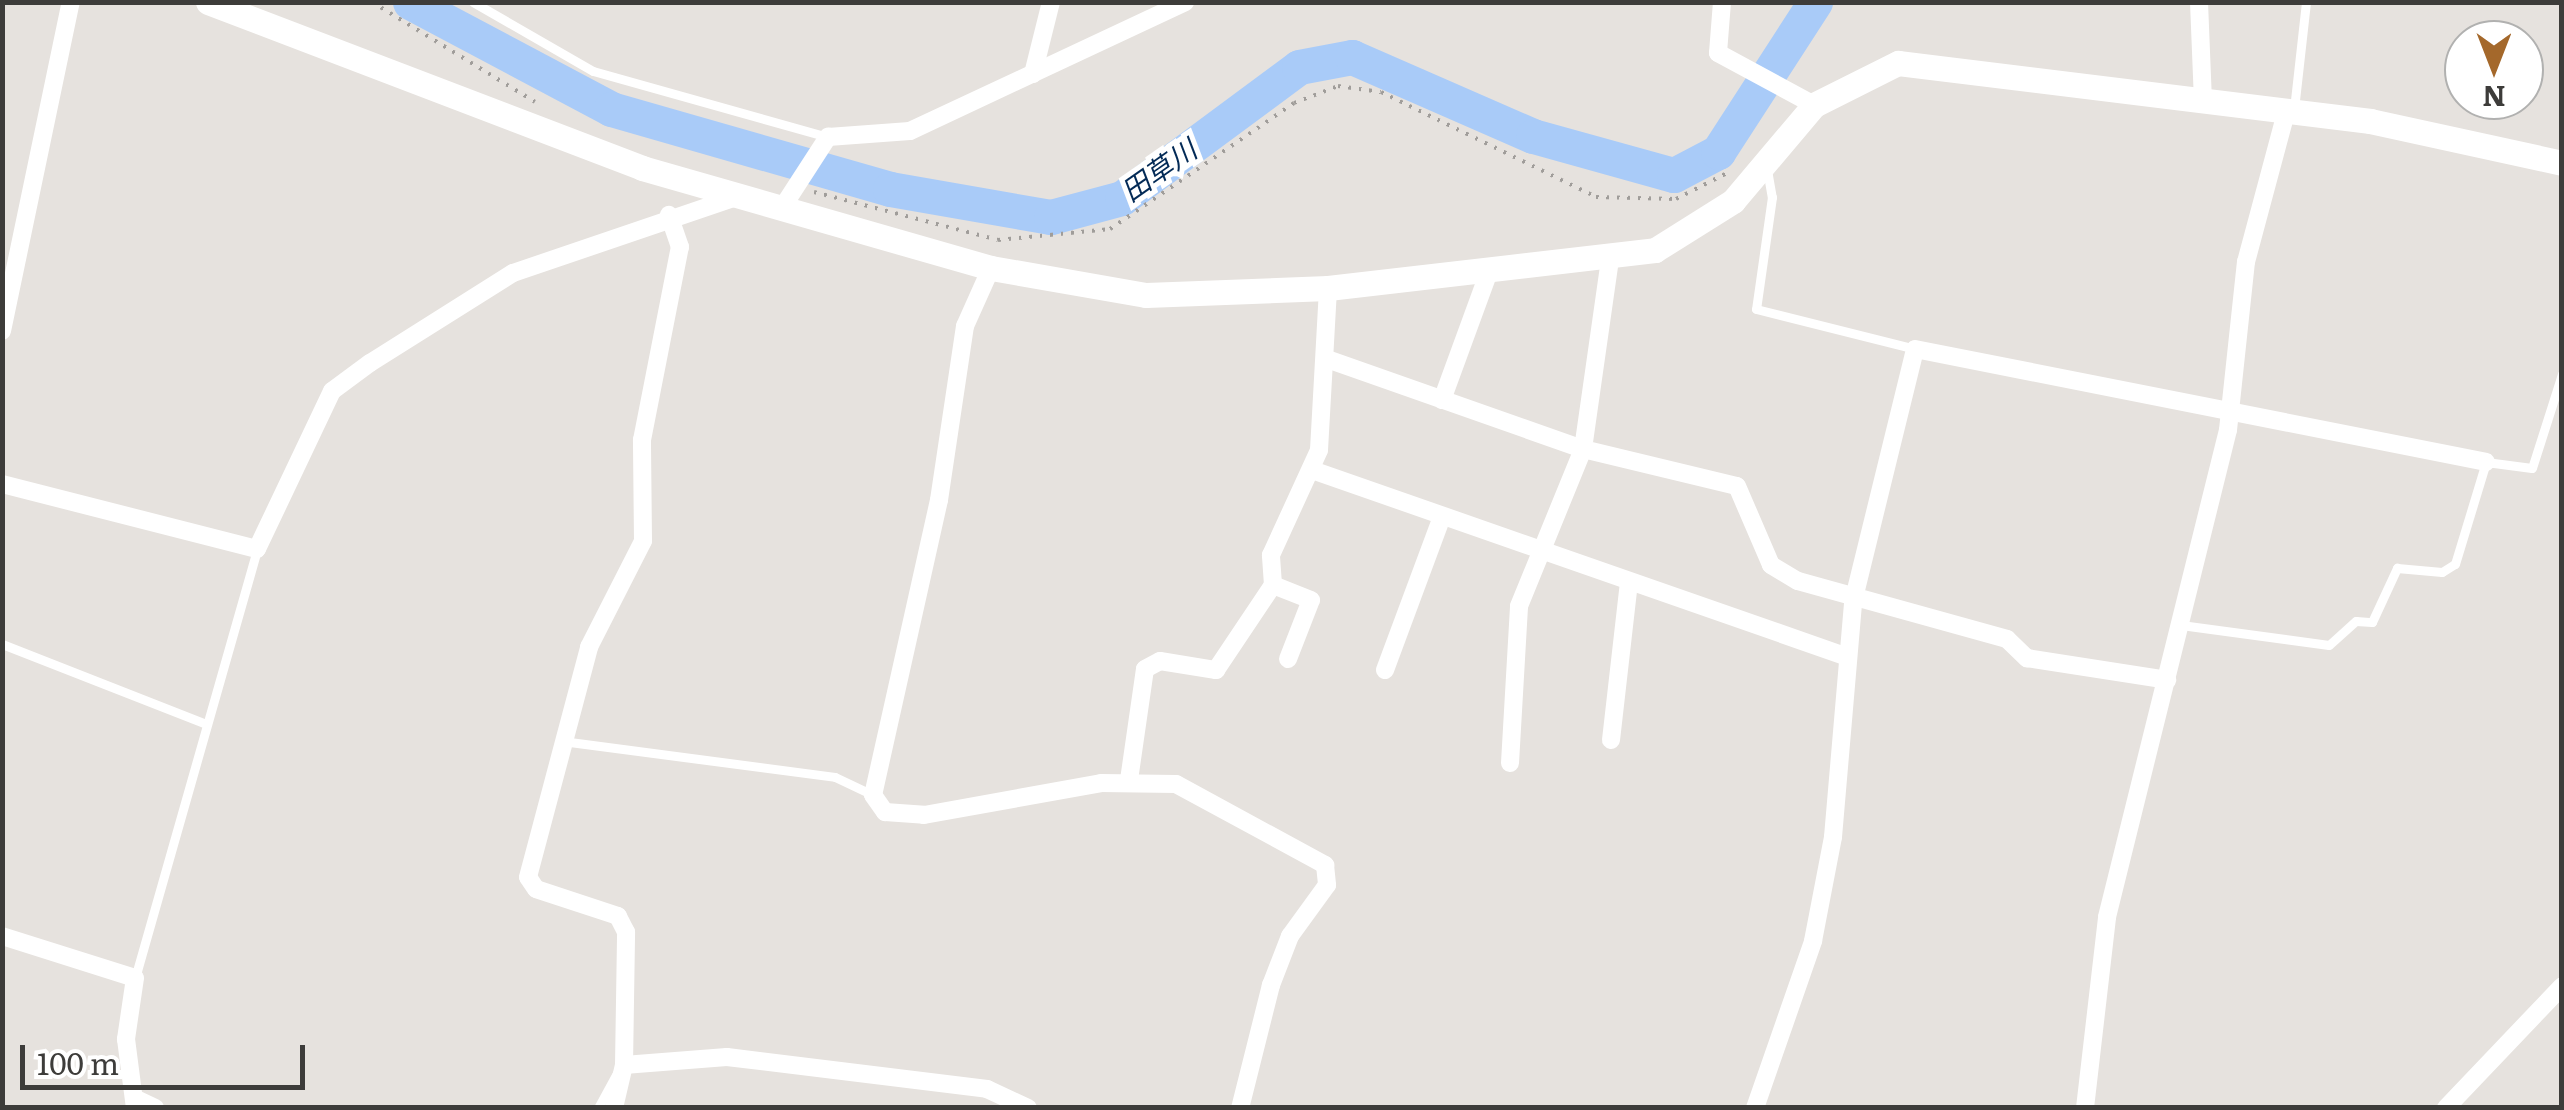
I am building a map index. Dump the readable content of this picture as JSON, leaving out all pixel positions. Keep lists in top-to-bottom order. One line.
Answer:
{"water":["田草川"],"scale_bar":"100 m","north":"bottom"}
